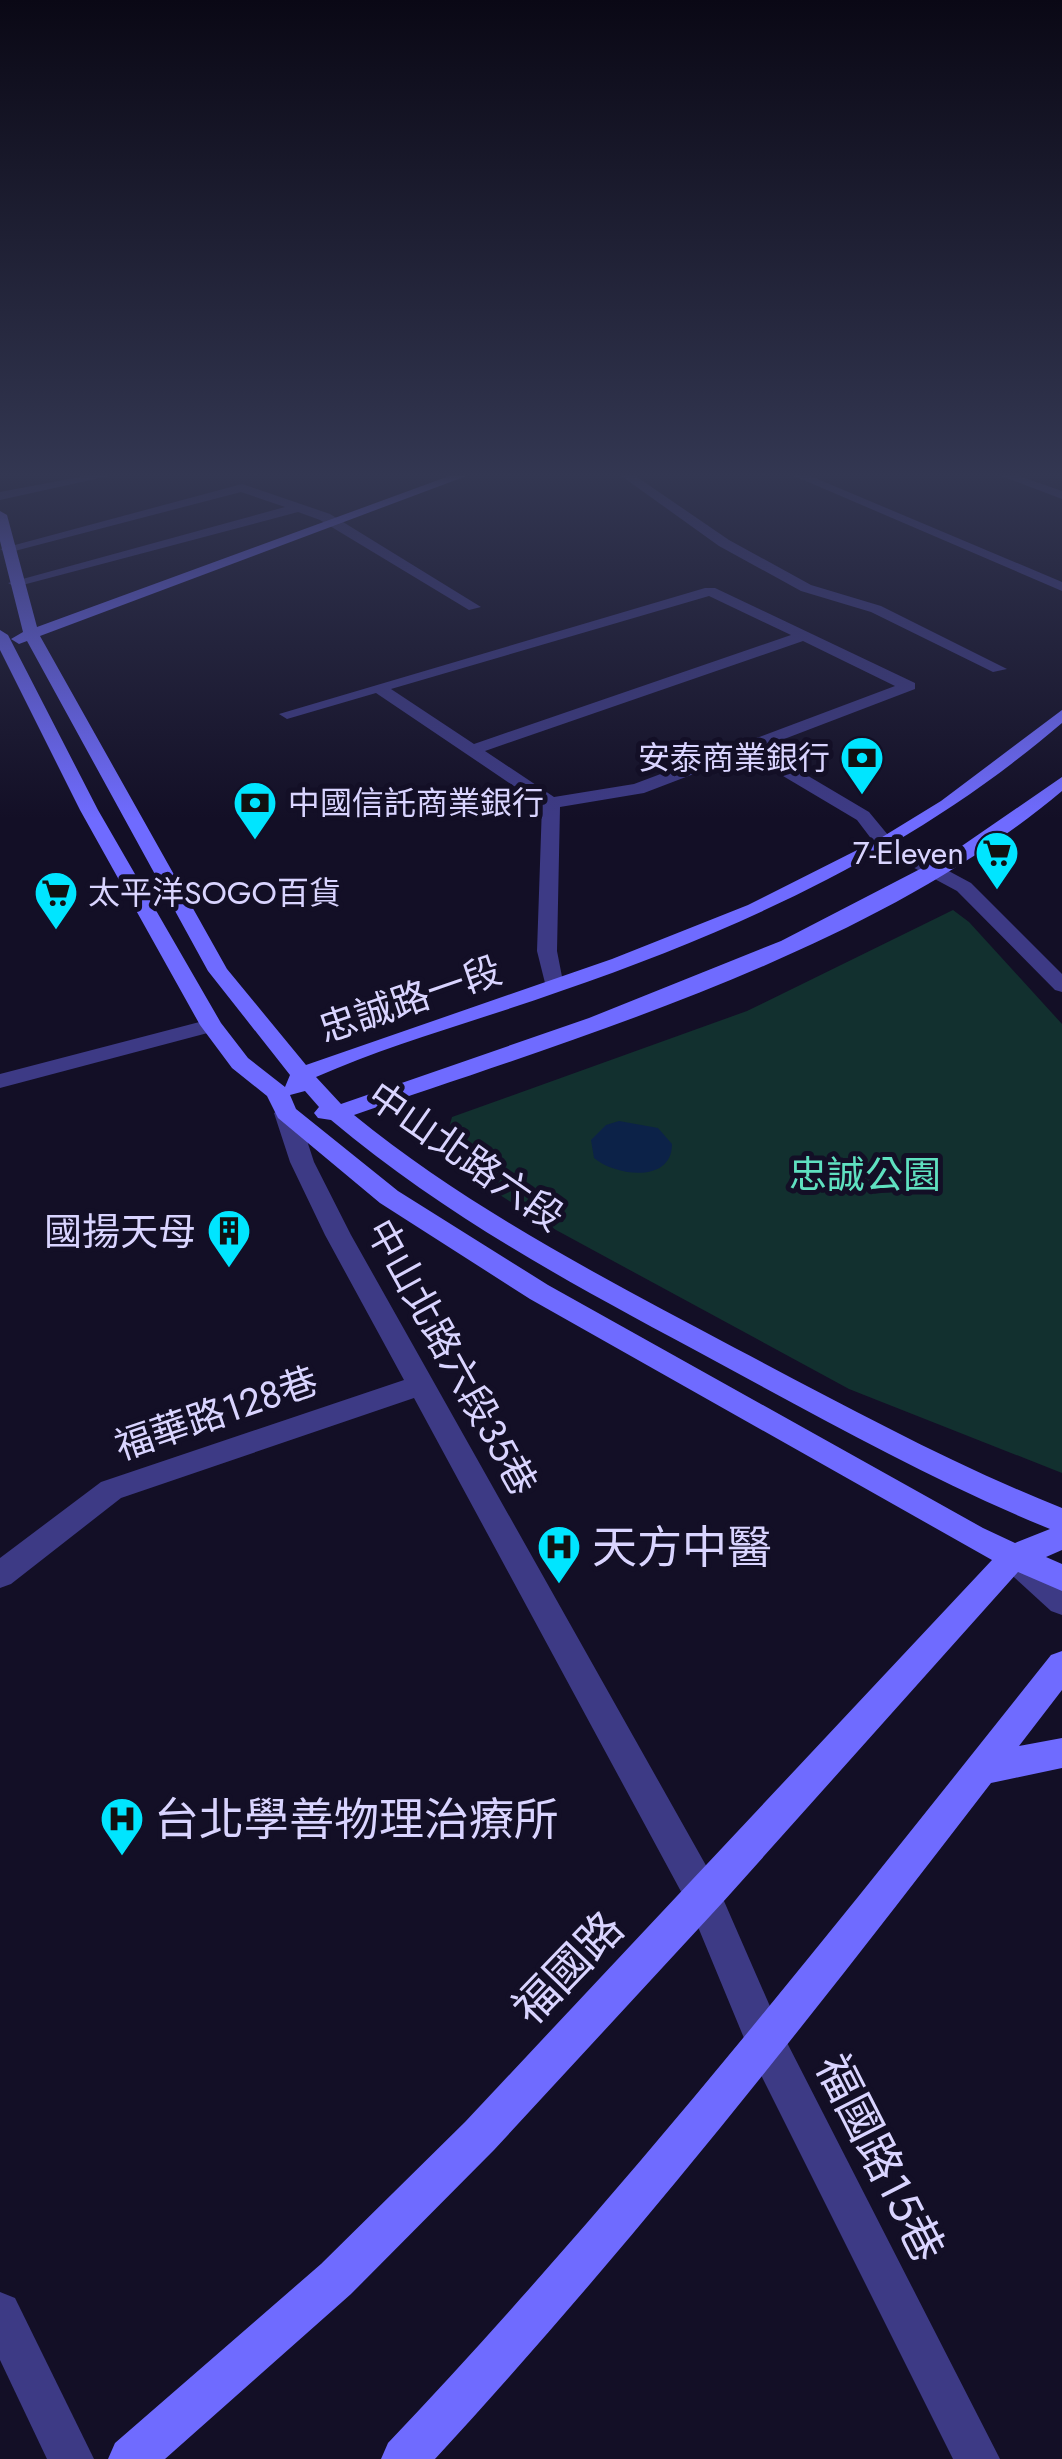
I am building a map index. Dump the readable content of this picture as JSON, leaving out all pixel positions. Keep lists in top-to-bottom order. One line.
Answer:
{"streets":{"main road":["忠誠路一段","中山北路六段","福國路"],"street":["中山北路六段35巷","福華路128巷","福國路15巷"]},"crossings":[["忠誠路一段","中山北路六段"],["忠誠路一段","中山北路六段35巷"],["中山北路六段","中山北路六段35巷"],["中山北路六段","福國路"],["中山北路六段35巷","福華路128巷"],["中山北路六段35巷","福國路"],["中山北路六段35巷","福國路15巷"],["福國路","福國路15巷"]],"parks":["忠誠公園"],"places":{"bank":["安泰商業銀行","中國信託商業銀行"],"supermarket":["7-Eleven","太平洋SOGO百貨"],"building":["國揚天母"],"hospital":["天方中醫","台北學善物理治療所"]}}
